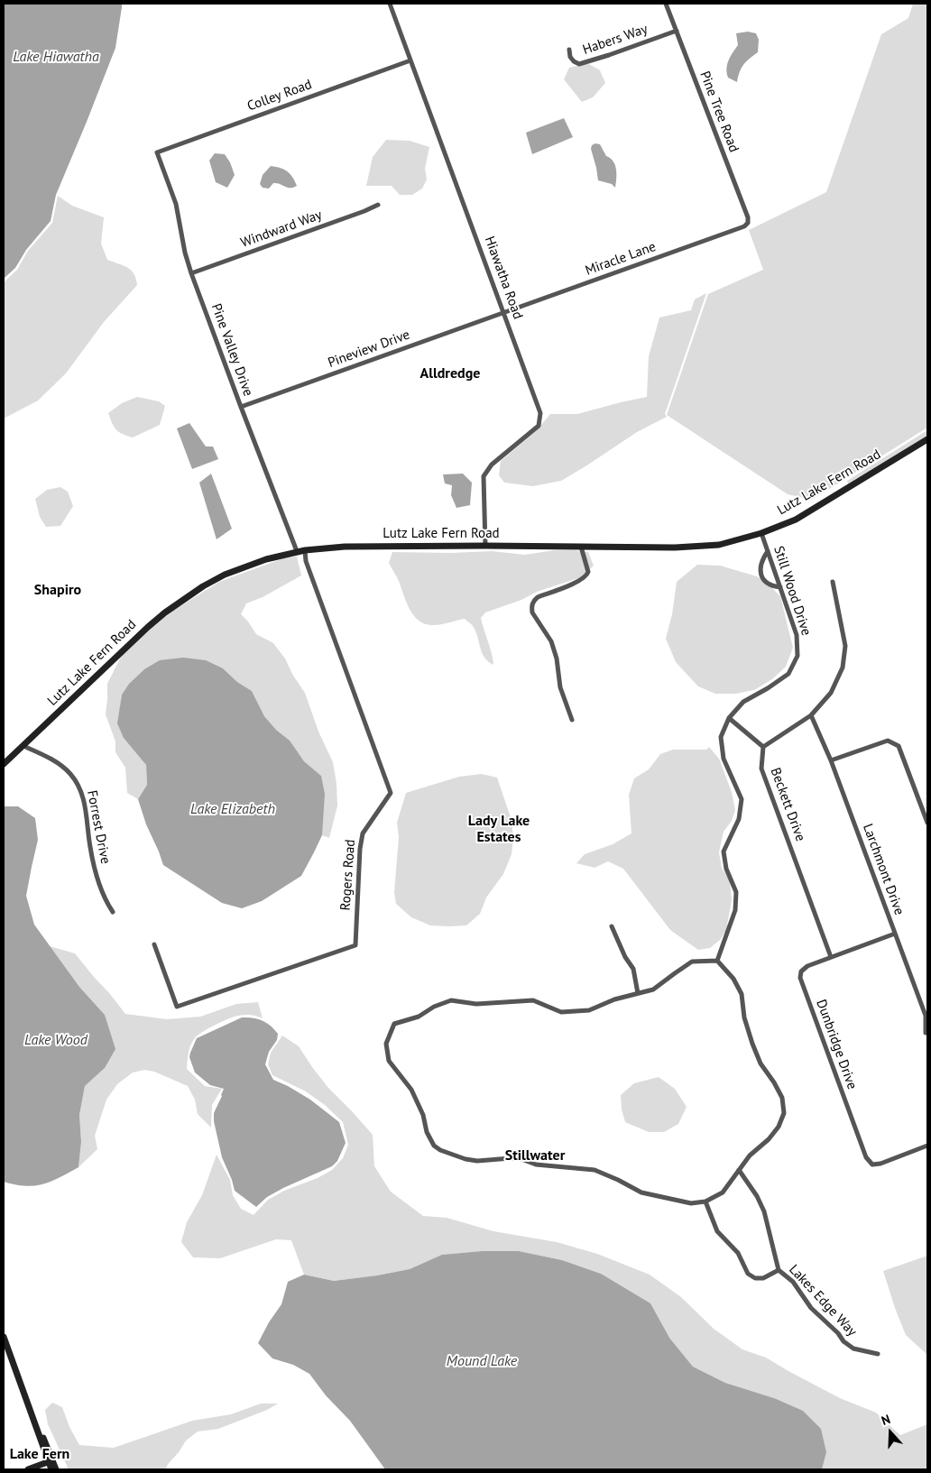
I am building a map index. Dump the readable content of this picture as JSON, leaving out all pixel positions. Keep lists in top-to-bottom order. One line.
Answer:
{"streets":{"main road":["Lutz Lake Fern Road"],"street":["Habers Way","Colley Road","Pine Tree Road","Windward Way","Miracle Lane","Hiawatha Road","Pineview Drive","Pine Valley Drive","Still Wood Drive","Beckett Drive","Forrest Drive","Larchmont Drive","Rogers Road","Dunbridge Drive","Lakes Edge Way"]},"crossings":[["Habers Way","Pine Tree Road"],["Colley Road","Hiawatha Road"],["Colley Road","Pine Valley Drive"],["Pine Tree Road","Miracle Lane"],["Windward Way","Pine Valley Drive"],["Miracle Lane","Hiawatha Road"],["Miracle Lane","Pineview Drive"],["Hiawatha Road","Pineview Drive"],["Hiawatha Road","Lutz Lake Fern Road"],["Pineview Drive","Pine Valley Drive"],["Pine Valley Drive","Lutz Lake Fern Road"],["Lutz Lake Fern Road","Still Wood Drive"],["Lutz Lake Fern Road","Forrest Drive"],["Lutz Lake Fern Road","Rogers Road"],["Beckett Drive","Dunbridge Drive"],["Larchmont Drive","Dunbridge Drive"]],"districts":["Alldredge","Shapiro","Lady Lake Estates","Stillwater","Lake Fern"],"water":["Lake Hiawatha","Lake Elizabeth","Lake Wood","Mound Lake"],"north":"top"}
